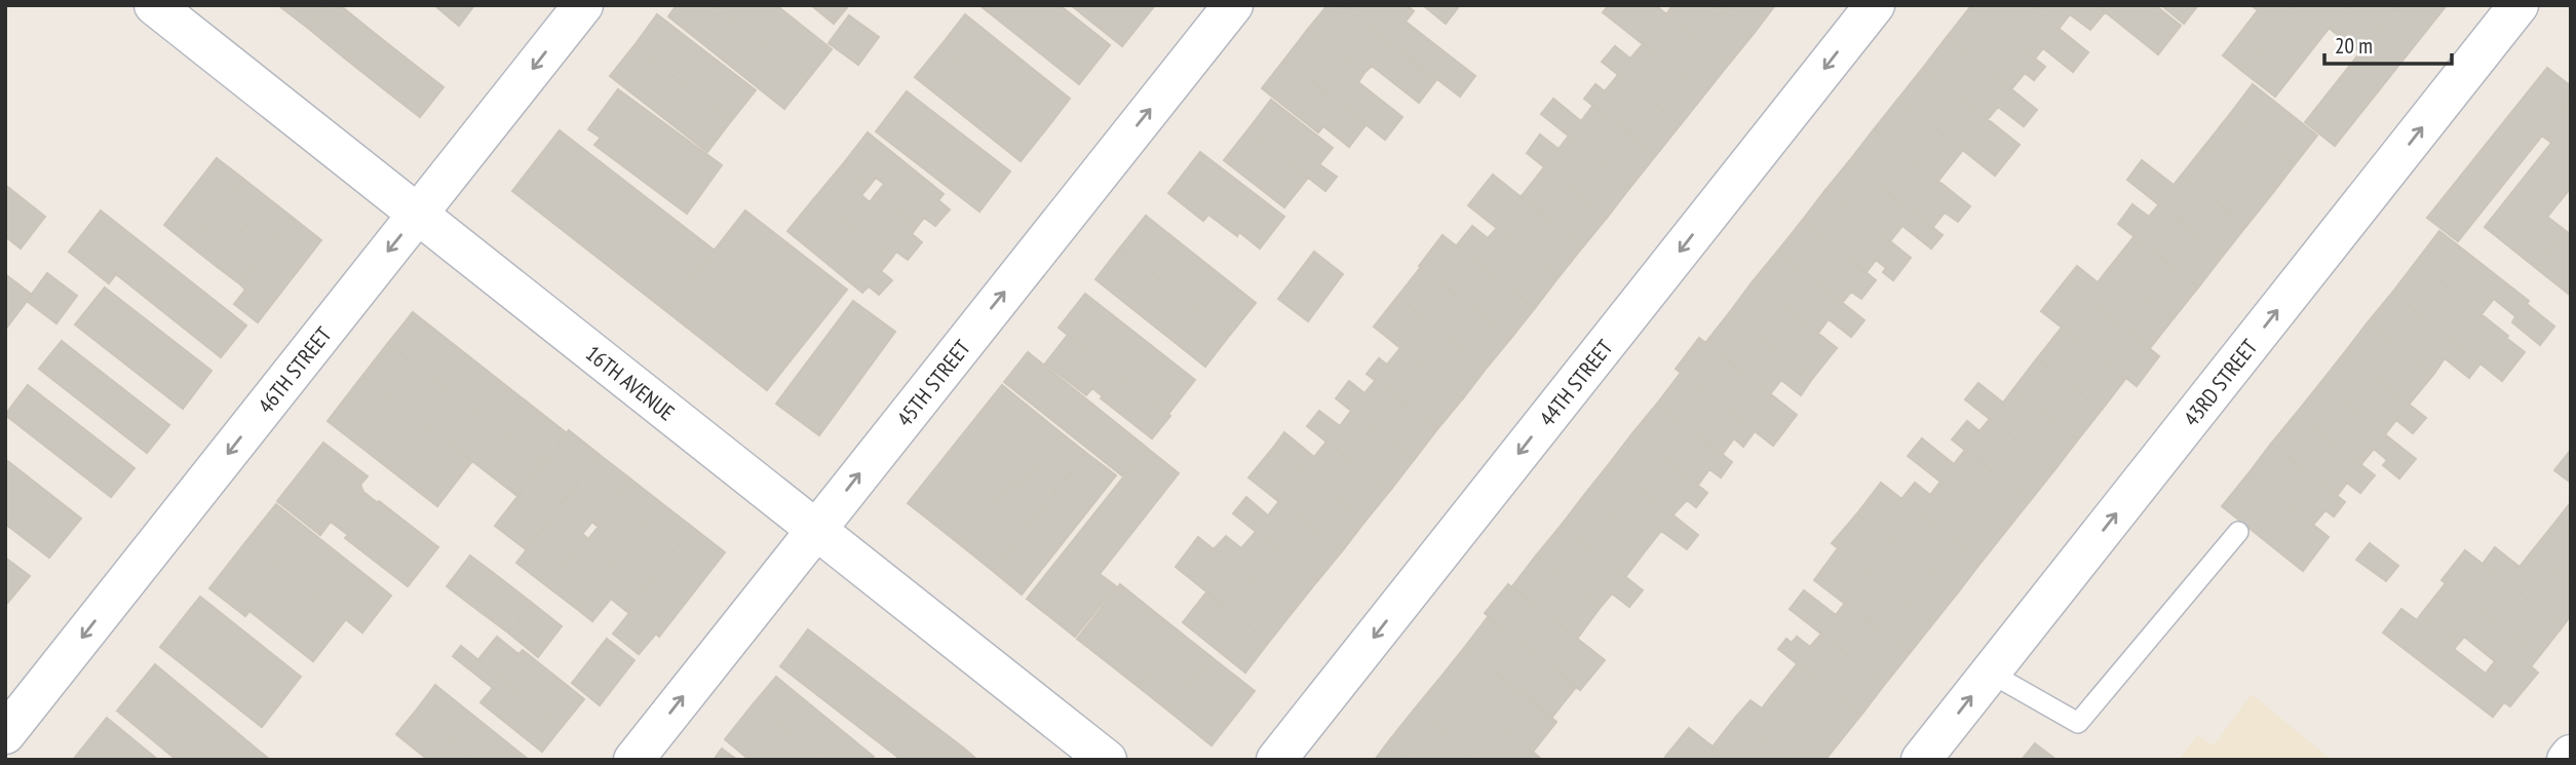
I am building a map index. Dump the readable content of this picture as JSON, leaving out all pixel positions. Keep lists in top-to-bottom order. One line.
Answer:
{"streets":{"street":["46TH STREET","16TH AVENUE","45TH STREET","44TH STREET","43RD STREET"]},"crossings":[["46TH STREET","16TH AVENUE"],["16TH AVENUE","45TH STREET"]],"one_way":["46TH STREET","45TH STREET","44TH STREET","43RD STREET"],"scale_bar":"20 m"}
